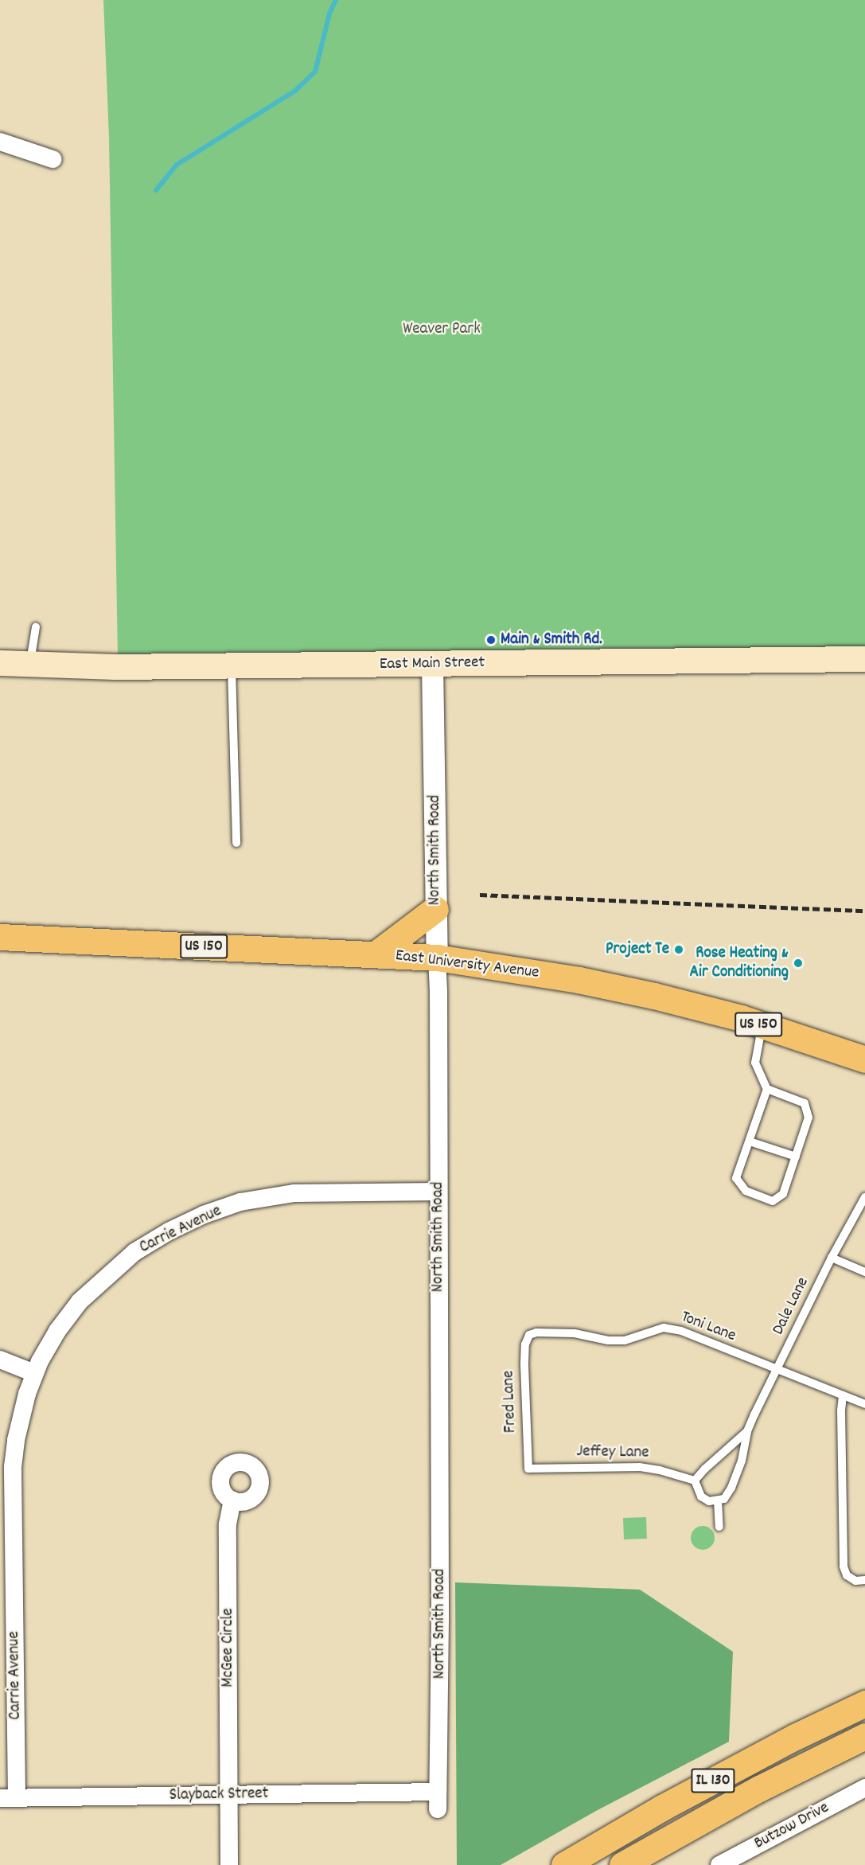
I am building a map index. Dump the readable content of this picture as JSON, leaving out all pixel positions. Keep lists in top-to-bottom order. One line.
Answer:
{"streets":{"main road":["East Main Street","US 150","East University Avenue","IL 130"],"street":["North Smith Road","Carrie Avenue","McGee Circle","Slayback Street","Butzow Drive"],"lane":["Dale Lane","Toni Lane","Fred Lane","Jeffey Lane"]},"crossings":[["East Main Street","North Smith Road"],["North Smith Road","East University Avenue"],["North Smith Road","Carrie Avenue"],["North Smith Road","Slayback Street"],["Carrie Avenue","Slayback Street"],["Dale Lane","Toni Lane"],["Dale Lane","Jeffey Lane"],["Toni Lane","Fred Lane"],["Fred Lane","Jeffey Lane"],["McGee Circle","Slayback Street"]],"parks":["Weaver Park"],"places":["Main & Smith Rd.","Project Te","Rose Heating & Air Conditioning"]}
